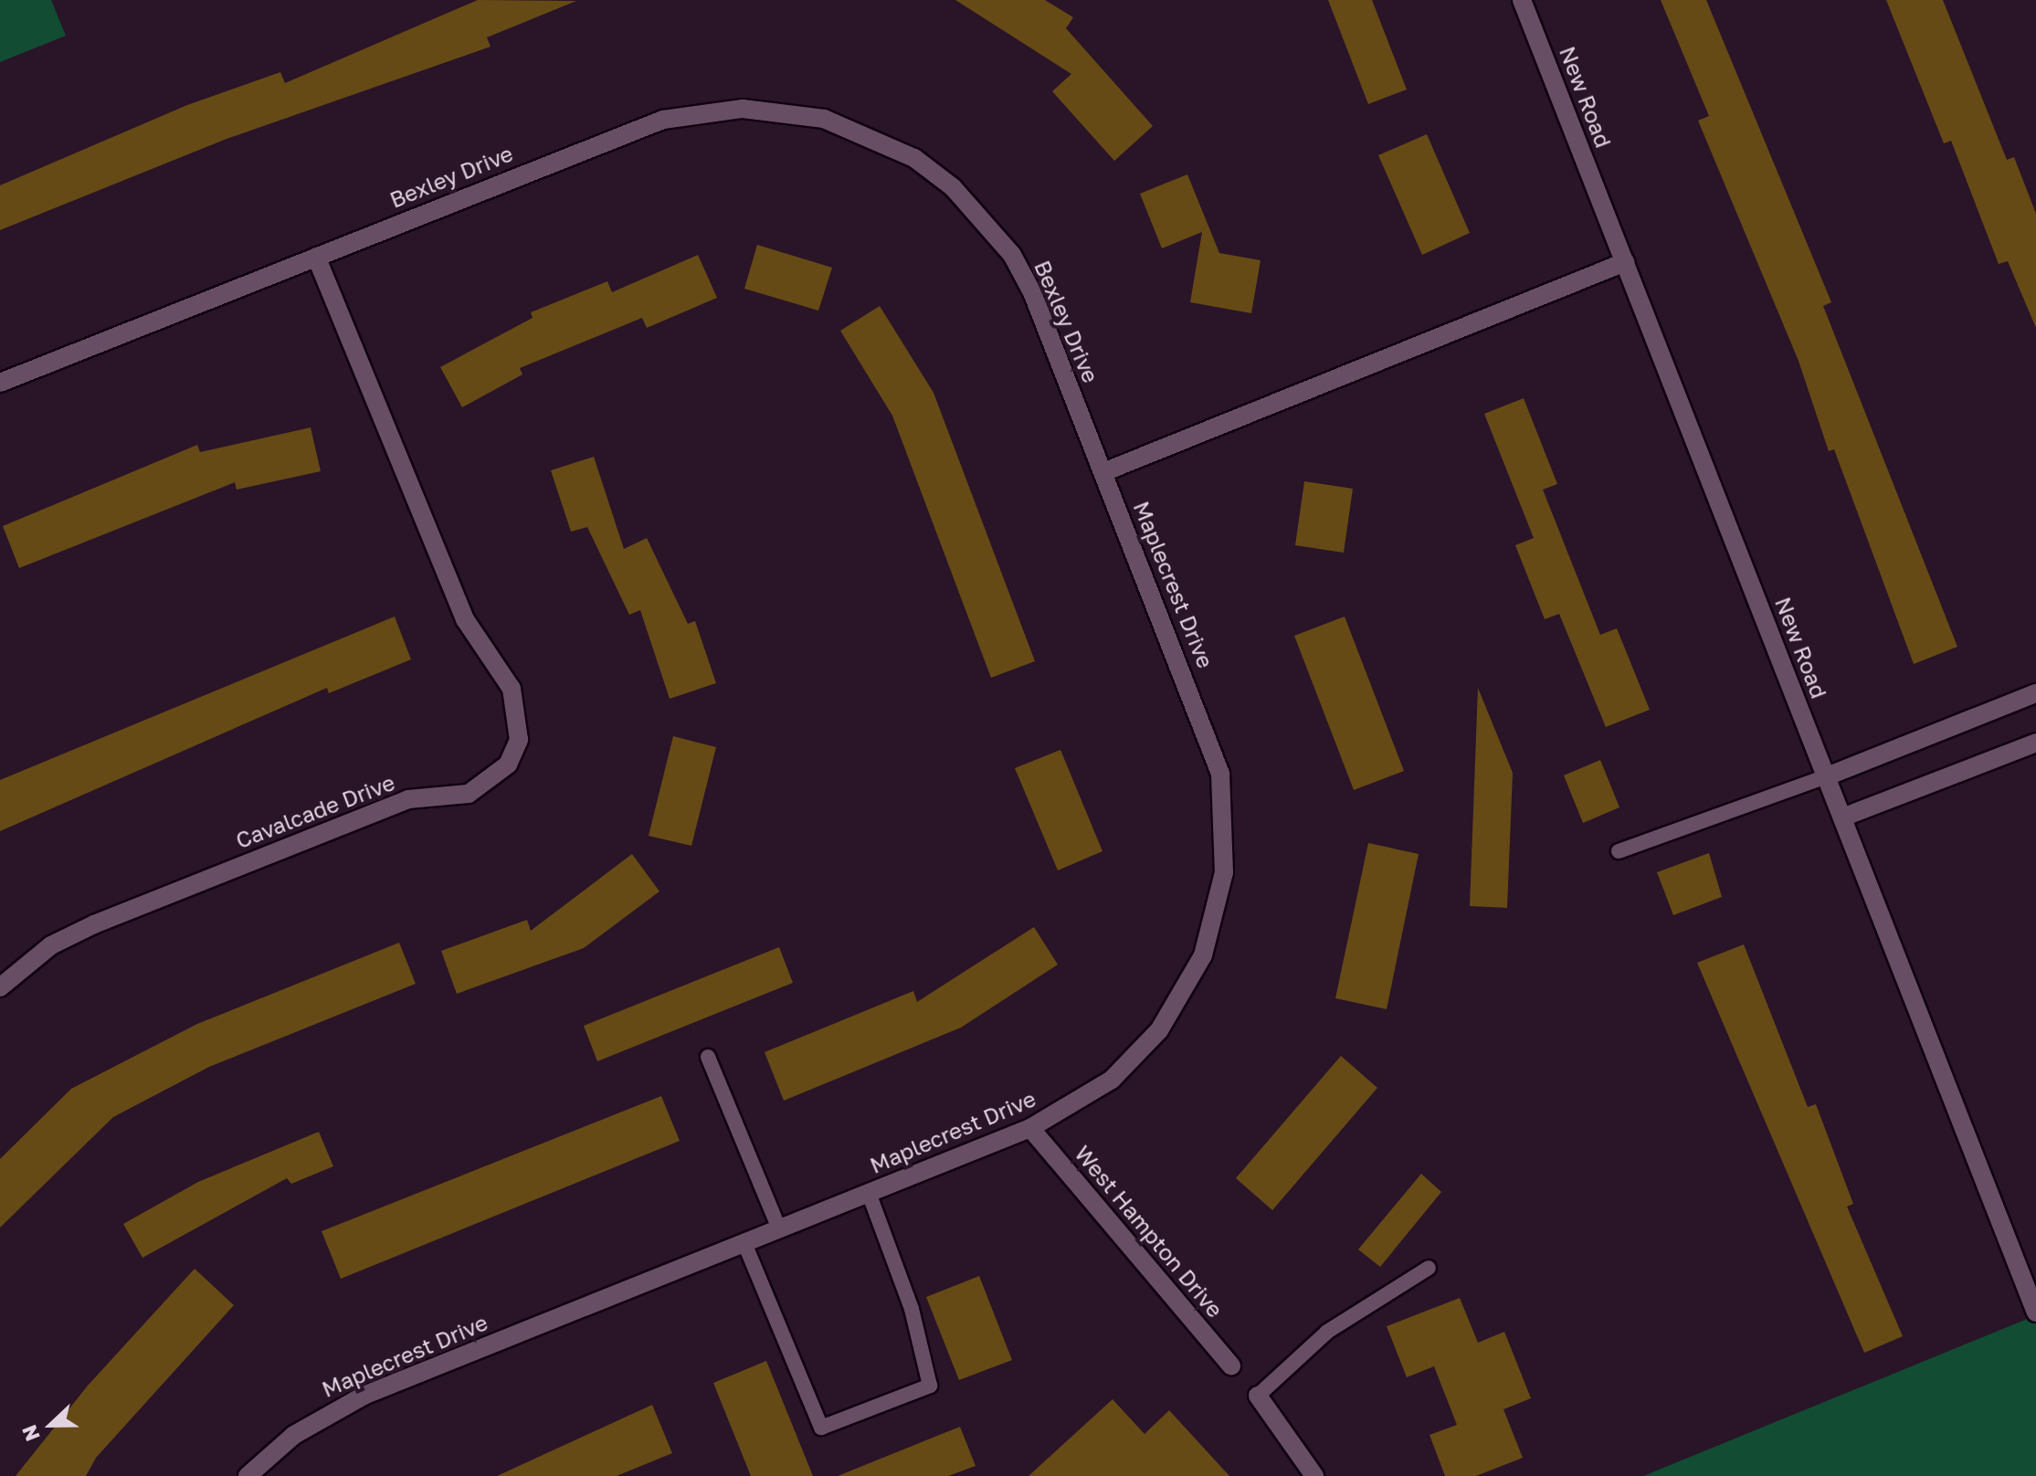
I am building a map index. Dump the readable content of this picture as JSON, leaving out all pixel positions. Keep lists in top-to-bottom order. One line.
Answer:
{"streets":{"street":["New Road","Bexley Drive","Maplecrest Drive","Cavalcade Drive","West Hampton Drive"]},"crossings":[["Bexley Drive","Maplecrest Drive"],["Bexley Drive","Cavalcade Drive"],["Maplecrest Drive","West Hampton Drive"]],"north":"left"}
